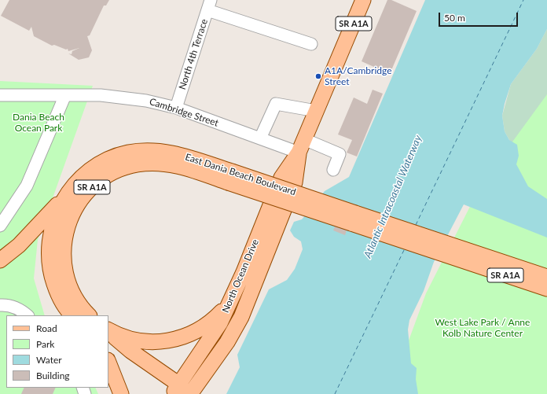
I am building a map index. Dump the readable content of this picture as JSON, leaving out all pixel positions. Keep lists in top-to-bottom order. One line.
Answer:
{"streets":{"main road":["SR A1A","East Dania Beach Boulevard","North Ocean Drive"],"street":["North 4th Terrace","Cambridge Street"]},"crossings":[["SR A1A","North Ocean Drive"],["North 4th Terrace","Cambridge Street"],["Cambridge Street","North Ocean Drive"]],"water":["Atlantic Intracoastal Waterway"],"parks":["Dania Beach Ocean Park","West Lake Park / Anne Kolb Nature Center"],"places":["A1A/Cambridge Street"],"legend":["Road","Park","Water","Building"],"scale_bar":"50 m"}
